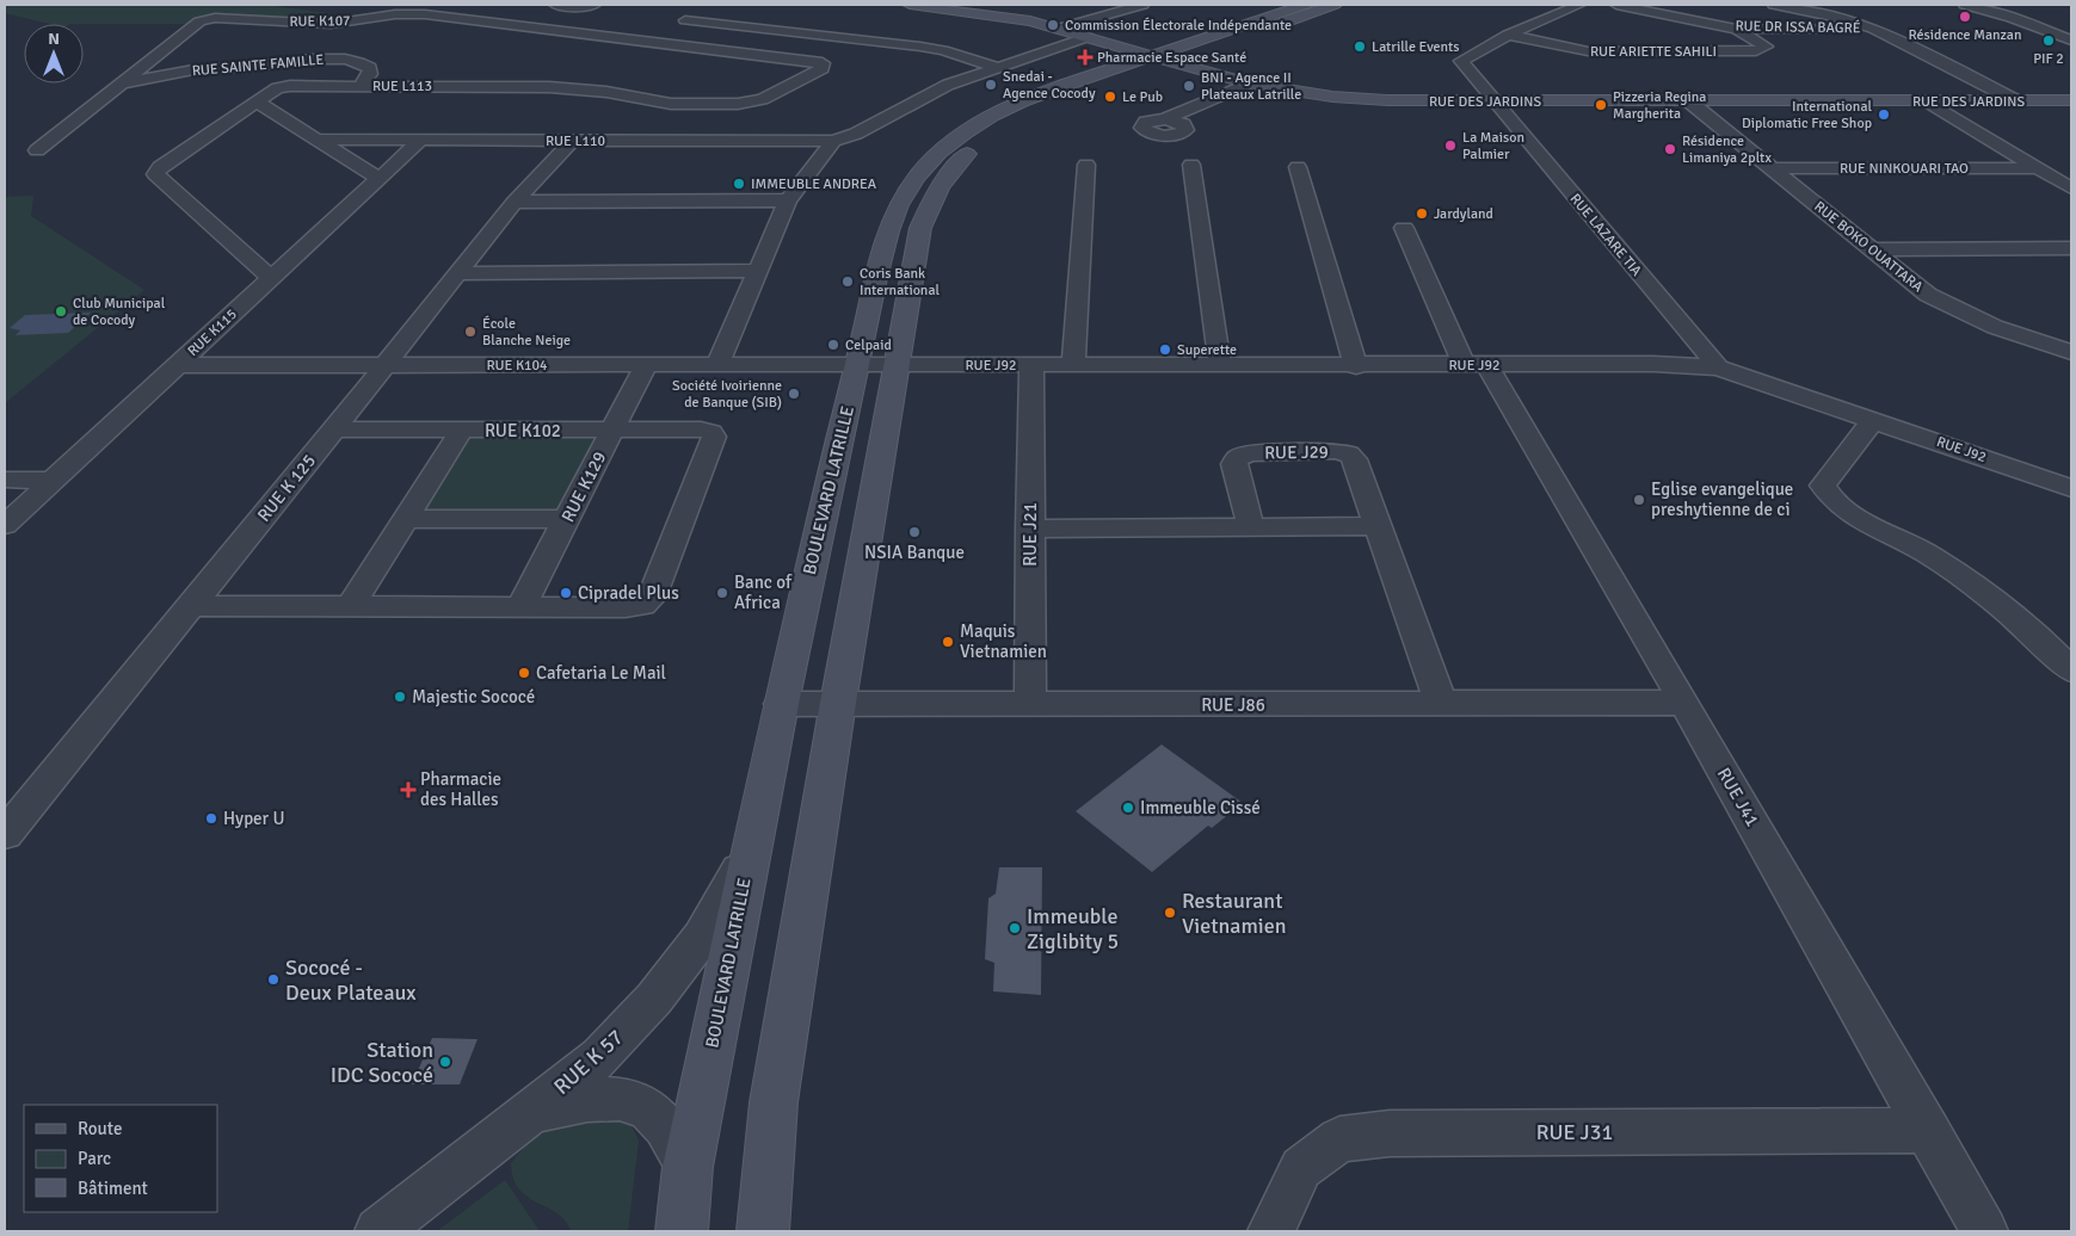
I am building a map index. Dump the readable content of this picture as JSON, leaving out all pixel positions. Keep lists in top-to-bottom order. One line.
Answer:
{"streets":{"main road":["RUE DES JARDINS","BOULEVARD LATRILLE"],"street":["RUE K107","RUE DR ISSA BAGRÉ","RUE ARIETTE SAHILI","RUE SAINTE FAMILLE","RUE L113","RUE L110","RUE NINKOUARI TAO","RUE LAZARE TIA","RUE BOKO OUATTARA","RUE K115","RUE K104","RUE J92","RUE K102","RUE J29","RUE K129","RUE K 125","RUE J21","RUE J86","RUE J41","RUE K 57","RUE J31"]},"crossings":[["RUE K107","RUE SAINTE FAMILLE"],["RUE K107","RUE L113"],["RUE DR ISSA BAGRÉ","RUE ARIETTE SAHILI"],["RUE ARIETTE SAHILI","RUE LAZARE TIA"],["RUE SAINTE FAMILLE","RUE L113"],["RUE L113","RUE K115"],["RUE DES JARDINS","RUE LAZARE TIA"],["RUE DES JARDINS","RUE BOKO OUATTARA"],["RUE DES JARDINS","BOULEVARD LATRILLE"],["RUE L110","RUE K115"],["RUE L110","RUE K 125"],["RUE NINKOUARI TAO","RUE BOKO OUATTARA"],["RUE LAZARE TIA","RUE J92"],["RUE K115","RUE K104"],["RUE K104","RUE J92"],["RUE K104","RUE K129"],["RUE K104","RUE K 125"],["RUE K104","BOULEVARD LATRILLE"],["RUE J92","BOULEVARD LATRILLE"],["RUE J92","RUE J21"],["RUE J92","RUE J41"],["RUE K102","RUE K129"],["RUE K102","RUE K 125"],["RUE J29","RUE J86"],["BOULEVARD LATRILLE","RUE J86"],["BOULEVARD LATRILLE","RUE K 57"],["RUE J21","RUE J86"],["RUE J86","RUE J41"],["RUE J41","RUE J31"]],"places":{"other":["Résidence Manzan","Commission Électorale Indépendante","PIF 2","Latrille Events","Snedai - Agence Cocody","BNI - Agence II Plateaux Latrille","Le Pub","Pizzeria Regina Margherita","International Diplomatic Free Shop","La Maison Palmier","Résidence Limaniya 2pltx","IMMEUBLE ANDREA","Jardyland","Coris Bank International","Club Municipal de Cocody","École Blanche Neige","Celpaid","Superette","Société Ivoirienne de Banque (SIB)","Eglise evangelique preshytienne de ci","NSIA Banque","Cipradel Plus","Banc of Africa","Maquis Vietnamien","Cafetaria Le Mail","Majestic Sococé","Immeuble Cissé","Hyper U","Restaurant Vietnamien","Immeuble Ziglibity 5","Sococé - Deux Plateaux","Station IDC Sococé"],"health":["Pharmacie Espace Santé","Pharmacie des Halles"]},"legend":["Route","Parc","Bâtiment"],"north":"top"}
